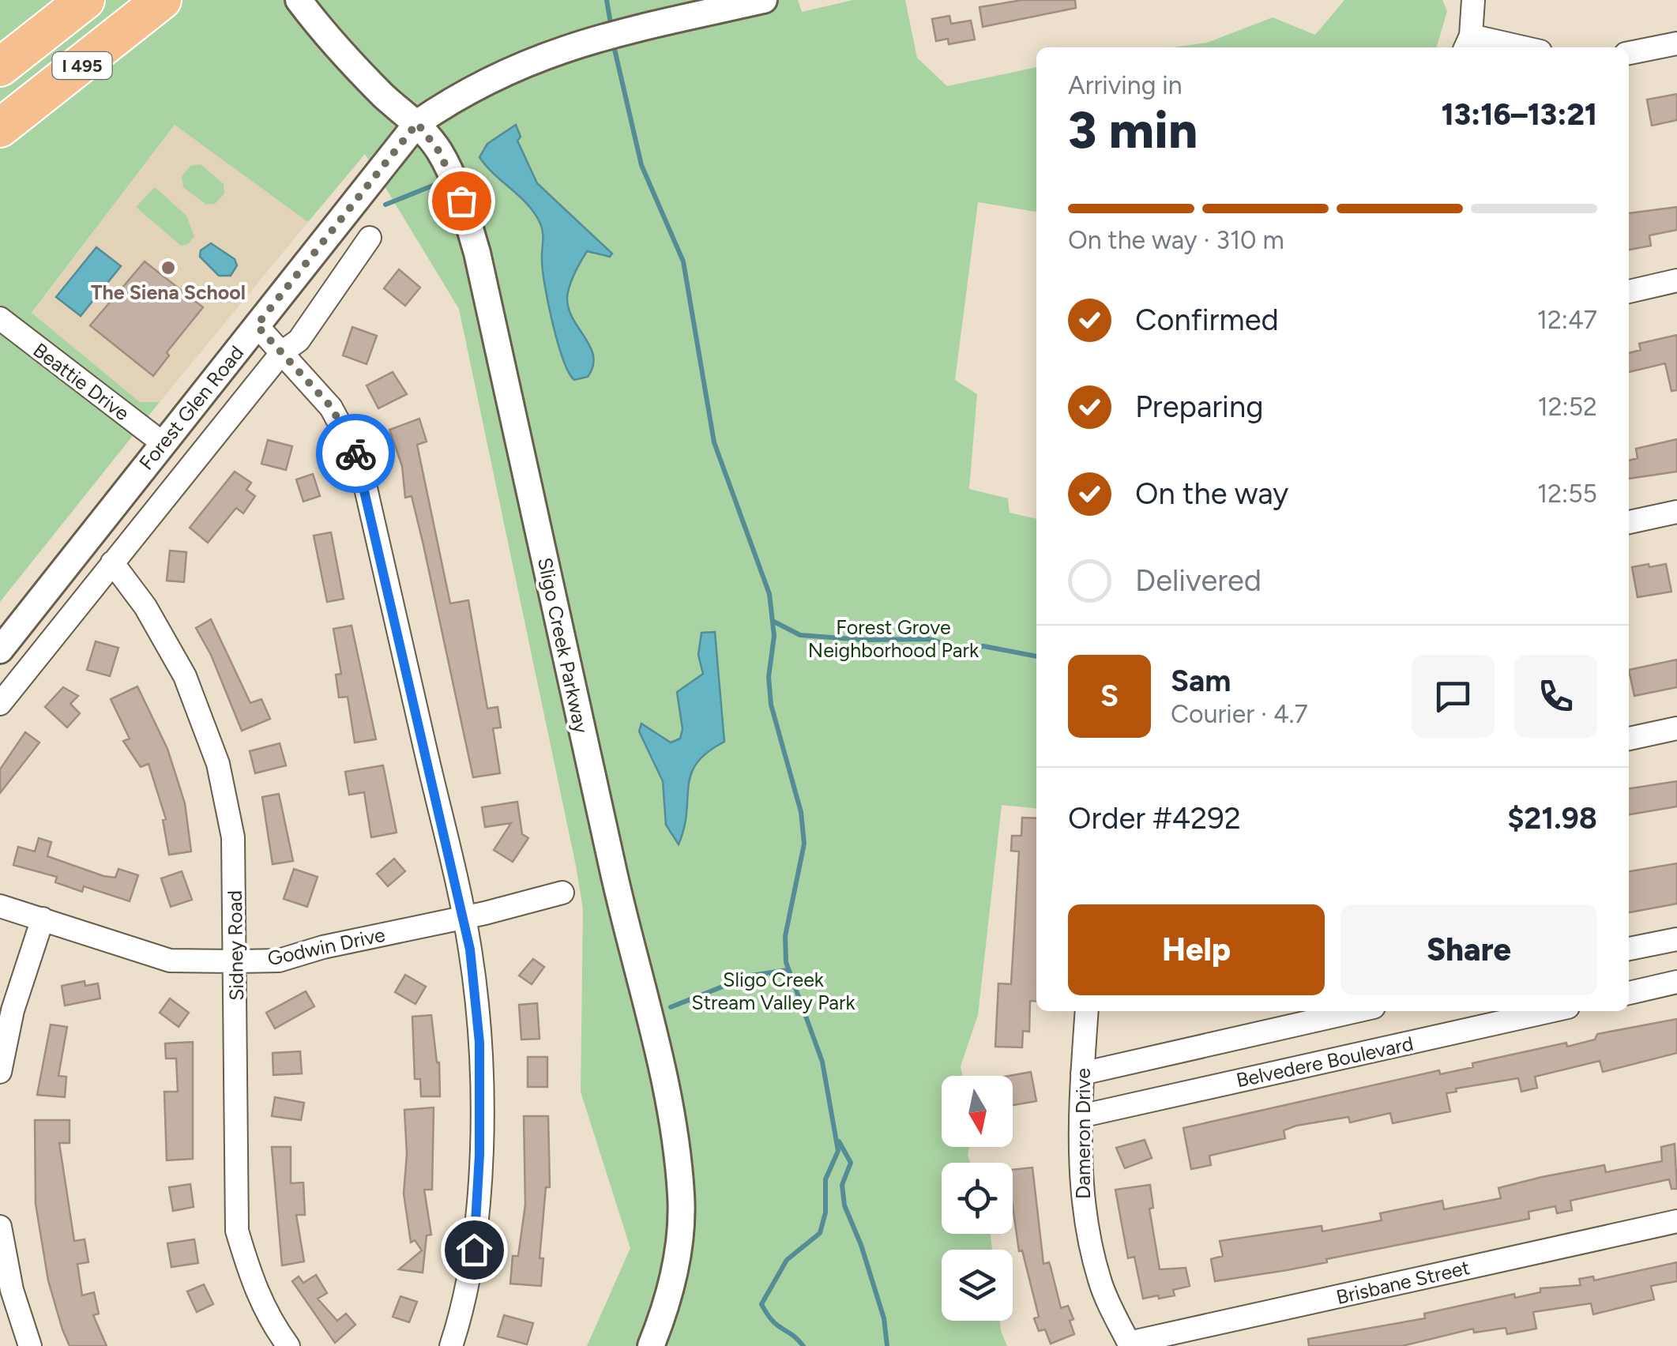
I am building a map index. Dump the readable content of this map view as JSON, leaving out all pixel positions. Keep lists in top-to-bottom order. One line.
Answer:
{"streets":{"highway":["I 495"],"street":["Beattie Drive","Forest Glen Road","Sligo Creek Parkway","Sidney Road","Godwin Drive","Belvedere Boulevard","Dameron Drive","Brisbane Street"]},"crossings":[["Beattie Drive","Forest Glen Road"],["Forest Glen Road","Sligo Creek Parkway"],["Forest Glen Road","Sidney Road"],["Sidney Road","Godwin Drive"],["Belvedere Boulevard","Dameron Drive"],["Dameron Drive","Brisbane Street"]],"parks":["Forest Grove Neighborhood Park","Sligo Creek Stream Valley Park"],"places":["The Siena School"],"north":"bottom","page":{"heading":["3 min","Arriving in","13:16–13:21"],"panel":["Sam","Courier · 4.7","Order #4292","$21.98"],"bar":"On the way · 310 m","list":[["Confirmed","12:47"],["Preparing","12:52"],["On the way","12:55"],"Delivered"],"round":"S","buttons":["Help","Share"]}}
